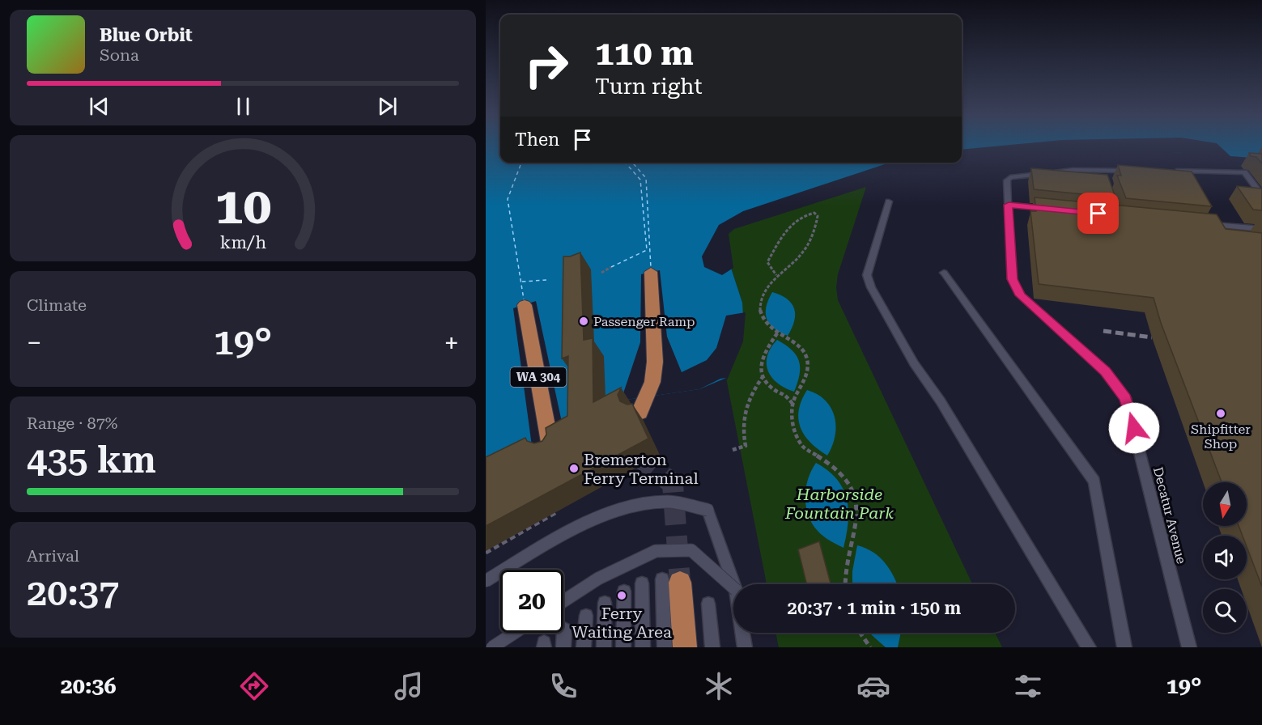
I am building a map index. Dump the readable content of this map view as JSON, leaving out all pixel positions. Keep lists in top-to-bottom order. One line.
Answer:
{"streets":{"highway":["WA 304"],"lane":["Decatur Avenue"]},"parks":["Harborside Fountain Park"],"places":["Passenger Ramp","Shipfitter Shop","Bremerton Ferry Terminal","Ferry Waiting Area"],"north":"bottom","page":{"turn":["110 m","Turn right"],"song":["Blue Orbit","Sona"],"then":"Then","tile":["Climate",["Range · 87%","435 km"],["Arrival","20:37"]],"heat":["−","19°","+"],"limit":"20","trip":"20:37 · 1 min · 150 m","tabs":["20:36","19°"],"gauge":["10","km/h"]}}
